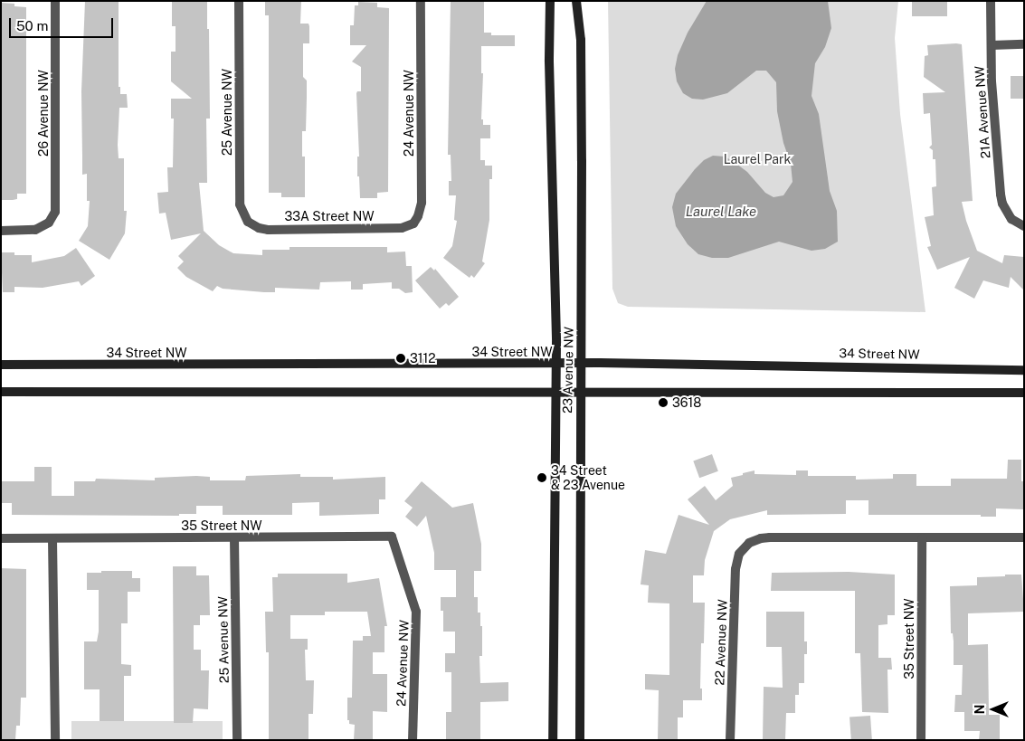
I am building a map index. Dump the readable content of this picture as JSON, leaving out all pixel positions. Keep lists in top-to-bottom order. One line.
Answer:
{"streets":{"main road":["34 Street NW","23 Avenue NW"],"street":["25 Avenue NW","21A Avenue NW","26 Avenue NW","24 Avenue NW","33A Street NW","35 Street NW","22 Avenue NW"]},"crossings":[["25 Avenue NW","33A Street NW"],["25 Avenue NW","35 Street NW"],["24 Avenue NW","33A Street NW"],["24 Avenue NW","35 Street NW"],["34 Street NW","23 Avenue NW"],["35 Street NW","22 Avenue NW"]],"water":["Laurel Lake"],"parks":["Laurel Park"],"places":["3112","3618","34 Street & 23 Avenue"],"scale_bar":"50 m","north":"left"}
